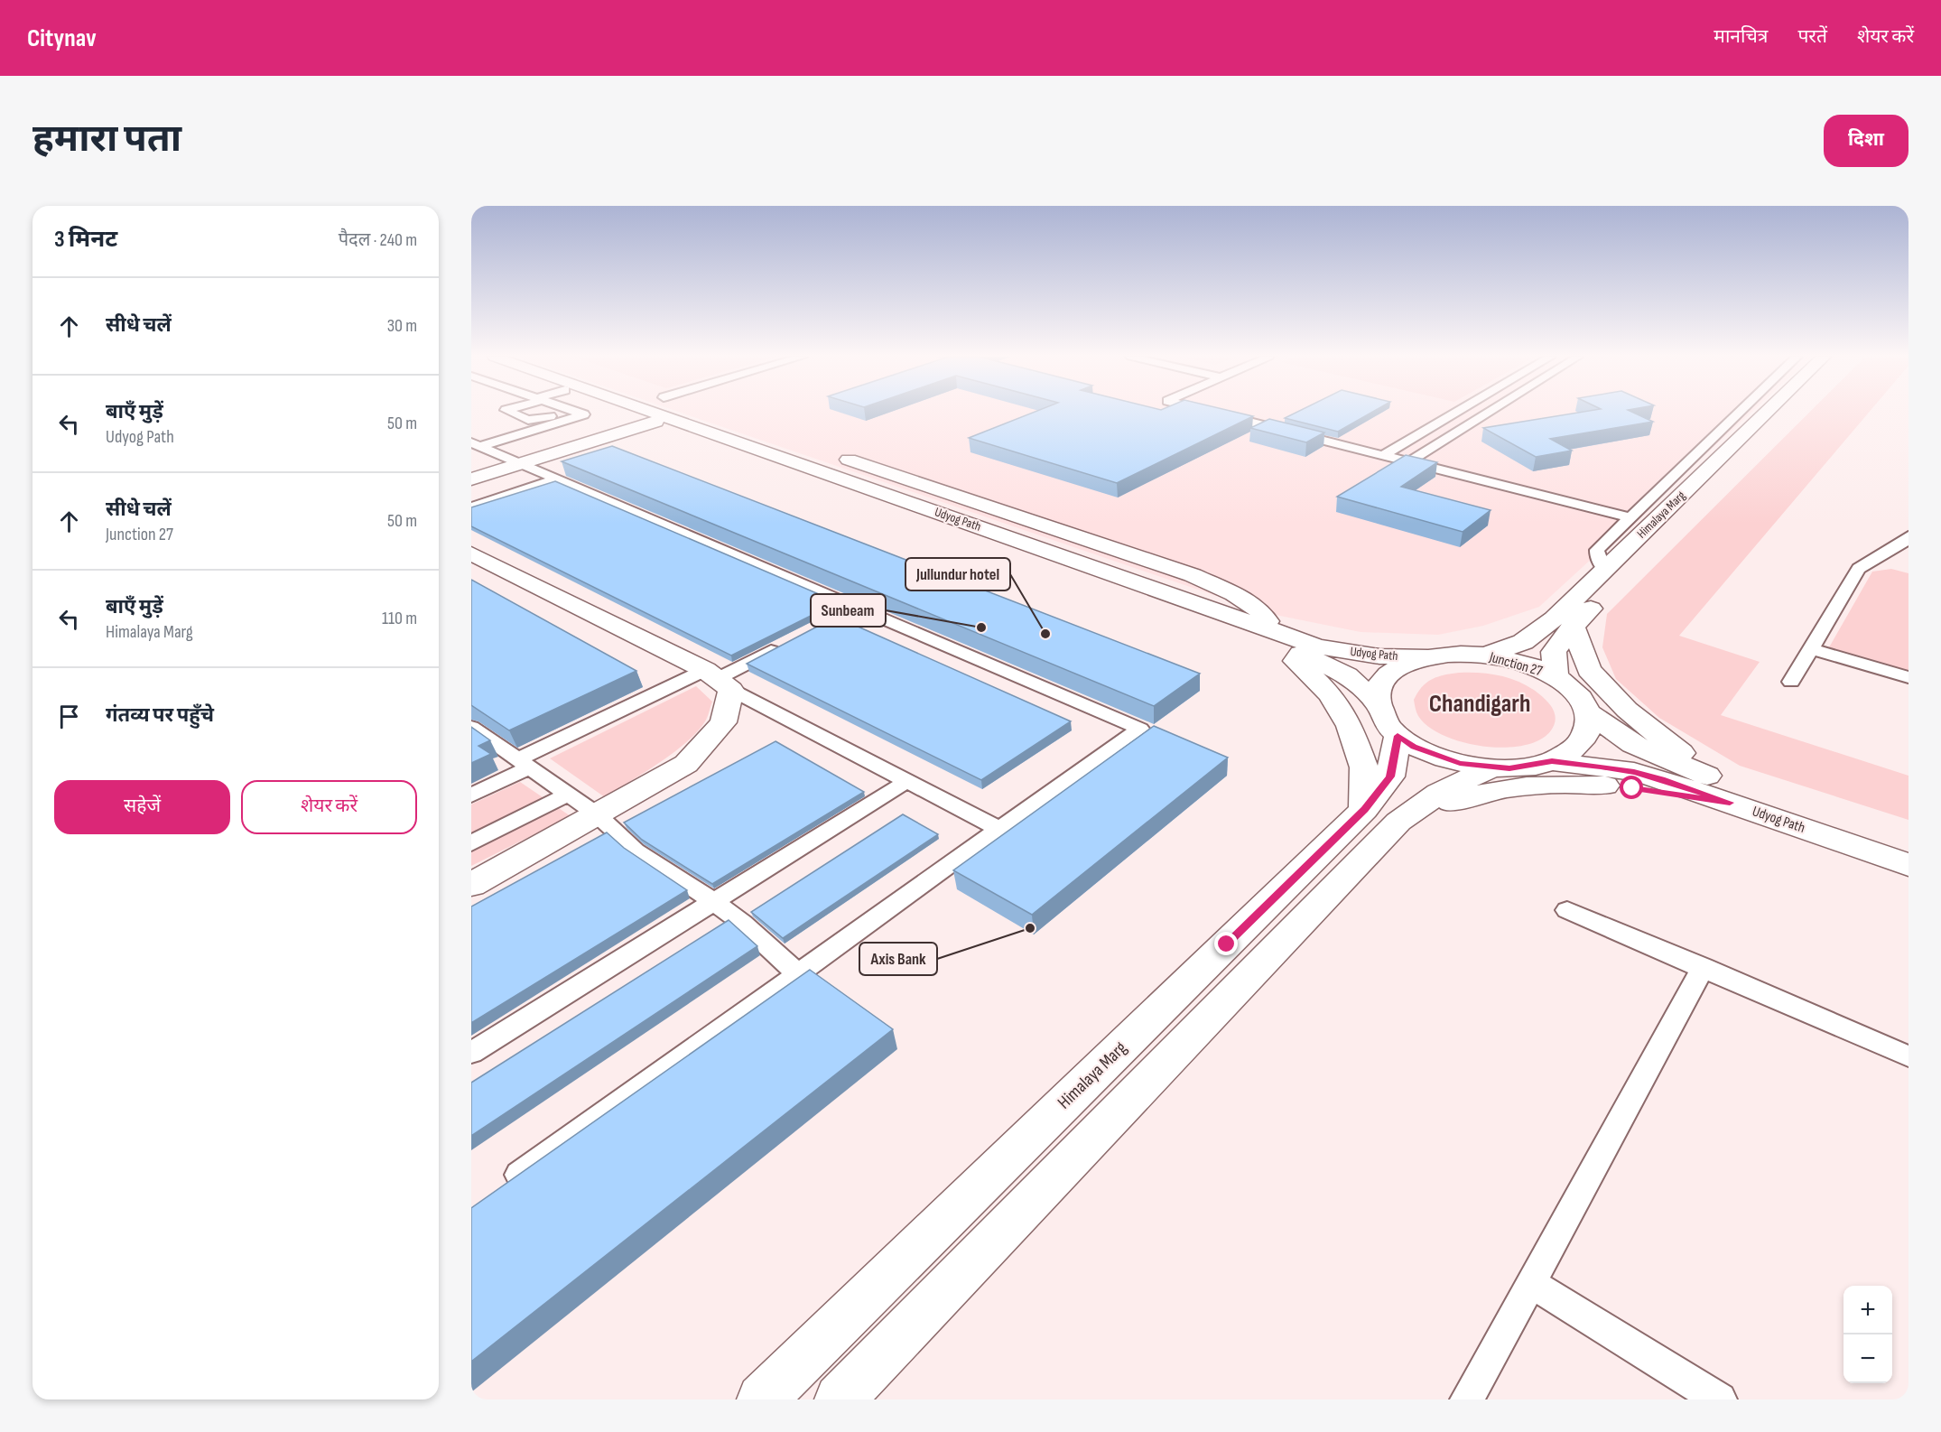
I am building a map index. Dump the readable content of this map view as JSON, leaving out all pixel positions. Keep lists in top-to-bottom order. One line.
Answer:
{"streets":{"main road":["Himalaya Marg","Udyog Path","Junction 27"]},"crossings":[["Himalaya Marg","Junction 27"],["Udyog Path","Junction 27"]],"districts":["Chandigarh"],"places":["Sunbeam","Jullundur hotel","Axis Bank"],"page":{"header":"Citynav","nav":["मानचित्र","परतें","शेयर करें"],"buttons":["दिशा",["सहेजें","शेयर करें"]],"title":"हमारा पता","heading":["3 मिनट","पैदल · 240 m"],"list":[["सीधे चलें","30 m"],["बाएँ मुड़ें","Udyog Path","50 m"],["सीधे चलें","Junction 27","50 m"],["बाएँ मुड़ें","Himalaya Marg","110 m"],"गंतव्य पर पहुँचे"],"map_buttons":["+","−"]}}
